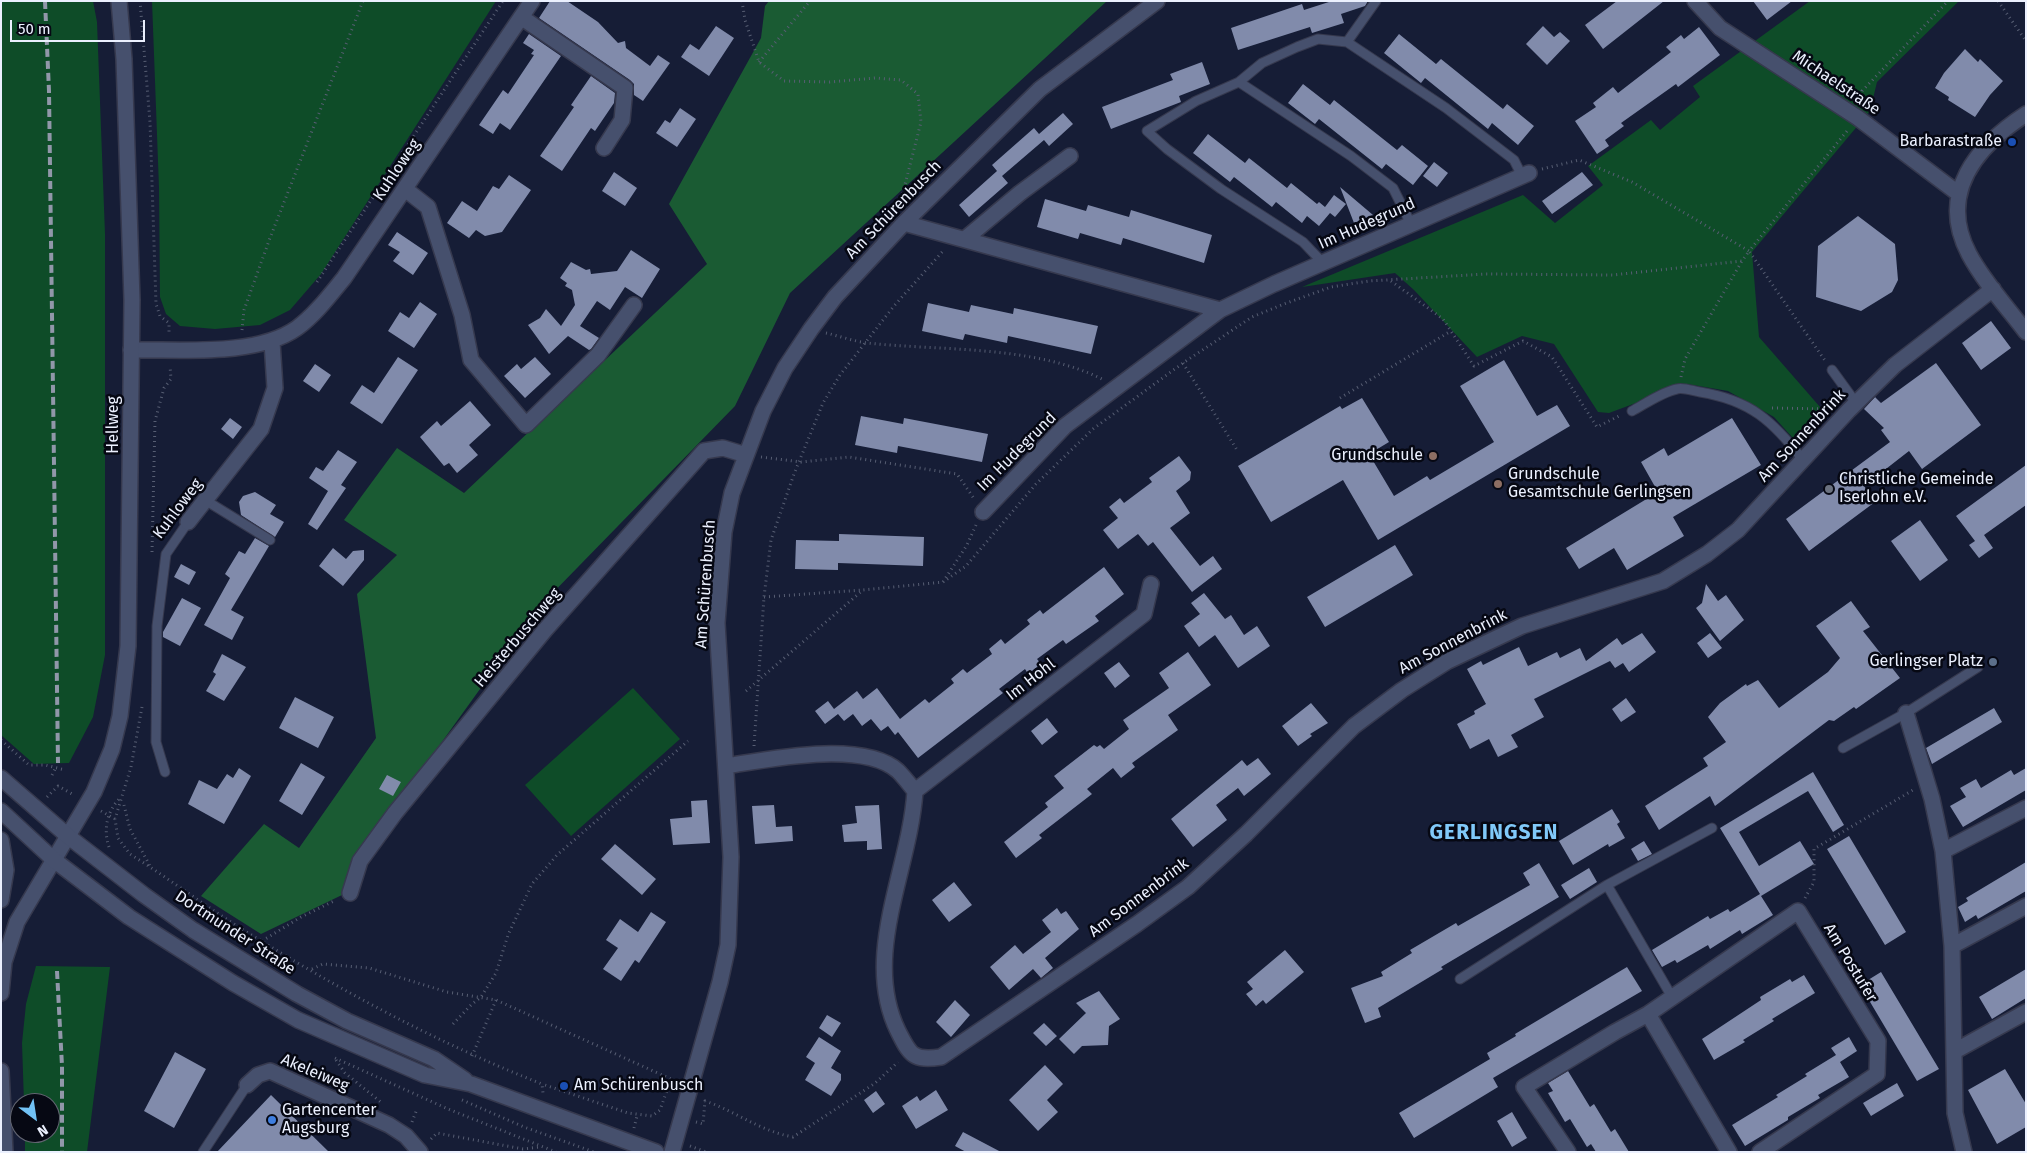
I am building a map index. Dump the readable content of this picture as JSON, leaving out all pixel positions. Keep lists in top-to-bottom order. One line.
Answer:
{"streets":{"street":["Michaelstraße","Kuhloweg","Am Schürenbusch","Im Hudegrund","Hellweg","Am Sonnenbrink","Heisterbuschweg","Im Hohl","Dortmunder Straße","Am Postufer","Akeleiweg"]},"crossings":[["Kuhloweg","Hellweg"],["Am Schürenbusch","Heisterbuschweg"],["Hellweg","Dortmunder Straße"]],"districts":["GERLINGSEN"],"places":["Barbarastraße","Grundschule","Grundschule Gesamtschule Gerlingsen","Christliche Gemeinde Iserlohn e.V.","Gerlingser Platz","Am Schürenbusch","Gartencenter Augsburg"],"scale_bar":"50 m","north":"bottom right"}
